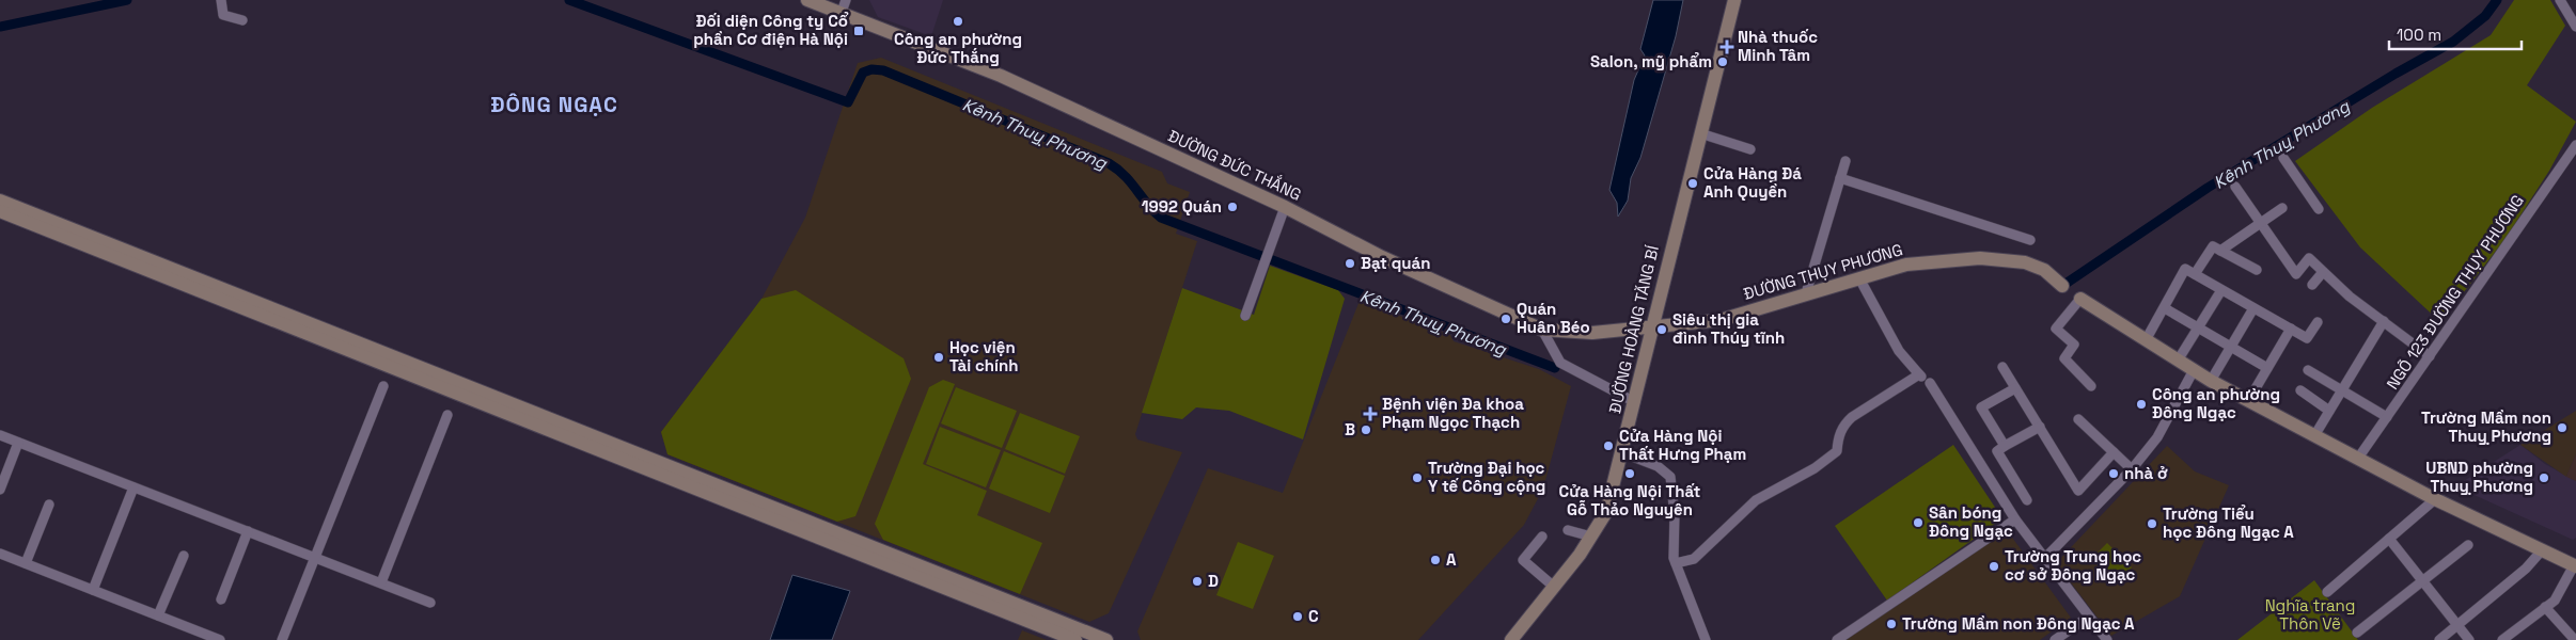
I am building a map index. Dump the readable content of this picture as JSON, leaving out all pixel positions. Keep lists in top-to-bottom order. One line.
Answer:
{"streets":{"street":["ĐƯỜNG ĐỨC THẮNG","ĐƯỜNG THỤY PHƯƠNG","NGÕ 123 ĐƯỜNG THỤY PHƯƠNG","ĐƯỜNG HOÀNG TĂNG BÍ"]},"crossings":[["ĐƯỜNG ĐỨC THẮNG","ĐƯỜNG THỤY PHƯƠNG"],["ĐƯỜNG ĐỨC THẮNG","ĐƯỜNG HOÀNG TĂNG BÍ"],["ĐƯỜNG THỤY PHƯƠNG","ĐƯỜNG HOÀNG TĂNG BÍ"]],"districts":["ĐÔNG NGẠC"],"water":["Kênh Thuỵ Phương"],"parks":["Nghĩa trang Thôn Vẽ"],"places":{"other":["Công an phường Đức Thắng","Salon, mỹ phẩm","Cửa Hàng Đá Anh Quyền","1992 Quán","Bạt quán","Quán Huân Béo","Siêu thị gia đình Thúy tĩnh","Học viện Tài chính","Công an phường Đông Ngạc","Trường Mầm non Thuỵ Phương","B","Cửa Hàng Nội Thất Hưng Phạm","Cửa Hàng Nội Thất Gỗ Thảo Nguyên","nhà ở","Trường Đại học Y tế Công cộng","UBND phường Thuỵ Phương","Sân bóng Đông Ngạc","Trường Tiểu học Đông Ngạc A","A","Trường Trung học cơ sở Đông Ngạc","D","C","Trường Mầm non Đông Ngạc A"],"transit":["Đối diện Công ty Cổ phần Cơ điện Hà Nội"],"health":["Nhà thuốc Minh Tâm","Bệnh viện Đa khoa Phạm Ngọc Thạch"]},"scale_bar":"100 m"}
